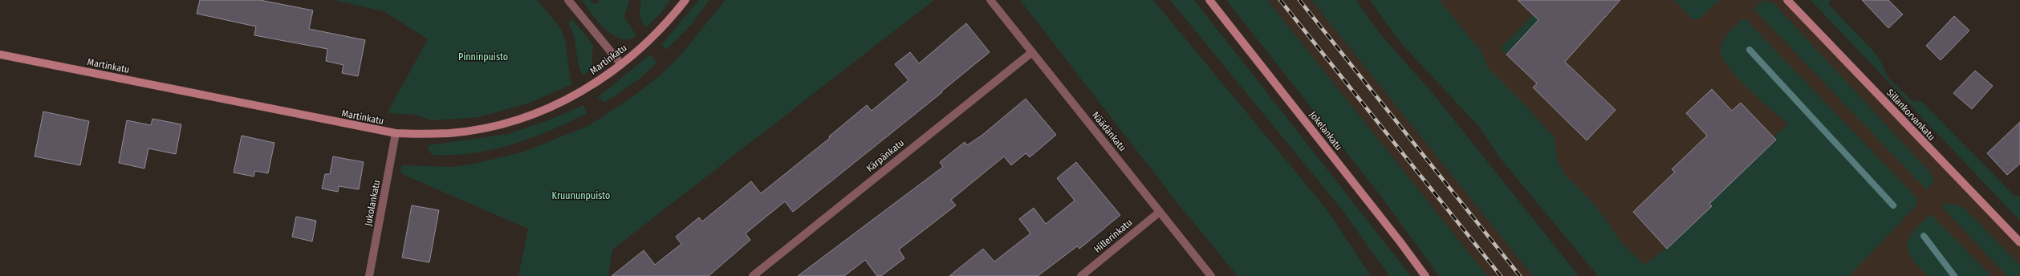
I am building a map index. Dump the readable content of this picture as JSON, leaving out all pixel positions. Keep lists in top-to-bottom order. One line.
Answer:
{"streets":{"street":["Martinkatu","Sillankorvankatu","Jokelankatu","Näädänkatu","Kärpänkatu","Jukolankatu","Hillerinkatu"]},"crossings":[["Martinkatu","Jukolankatu"],["Näädänkatu","Kärpänkatu"],["Näädänkatu","Hillerinkatu"]],"parks":["Pinninpuisto","Kruununpuisto"]}
